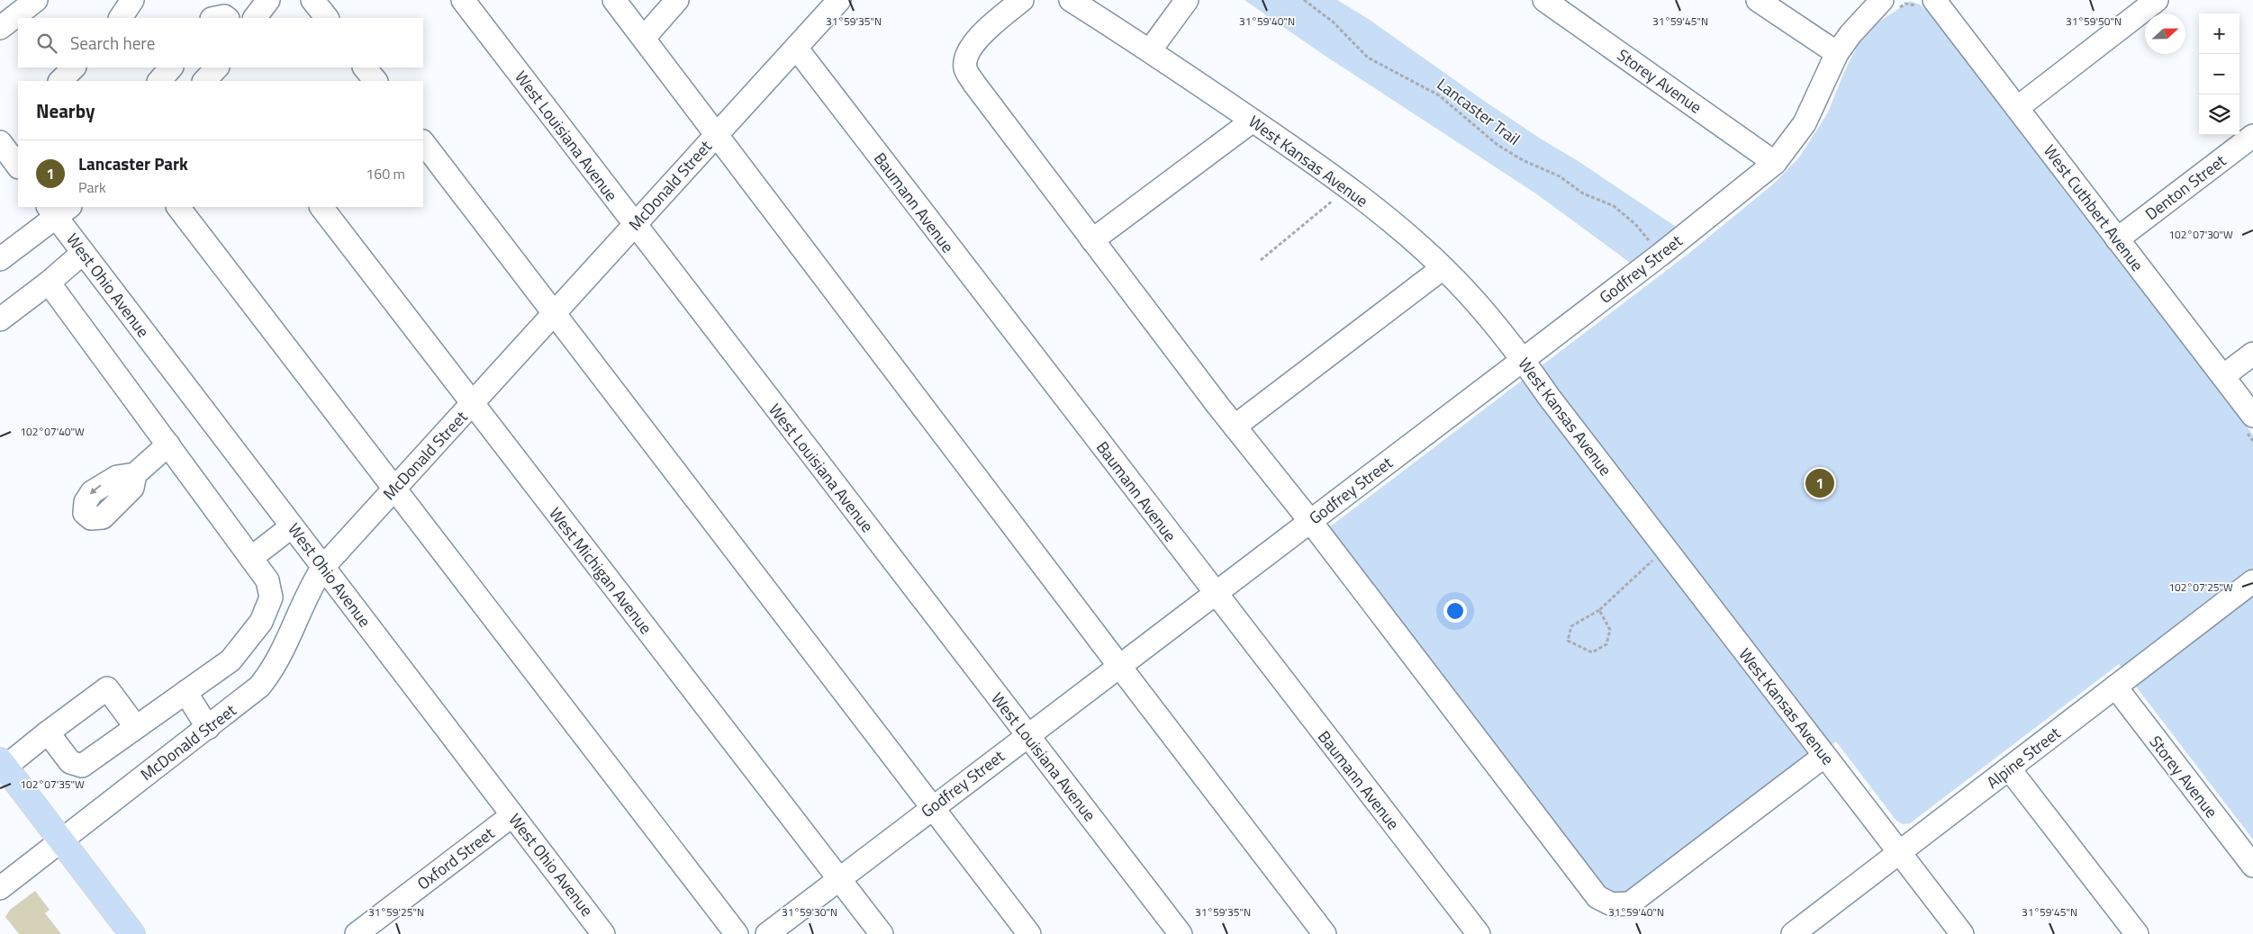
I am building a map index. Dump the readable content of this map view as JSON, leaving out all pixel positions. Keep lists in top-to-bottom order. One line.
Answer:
{"streets":{"street":["Storey Avenue","West Louisiana Avenue","West Kansas Avenue","McDonald Street","Denton Street","Baumann Avenue","West Cuthbert Avenue","Godfrey Street","West Ohio Avenue","West Michigan Avenue","Alpine Street","Oxford Street"],"path":["Lancaster Trail"]},"crossings":[["Storey Avenue","Godfrey Street"],["Storey Avenue","Alpine Street"],["Lancaster Trail","Godfrey Street"],["West Louisiana Avenue","McDonald Street"],["West Louisiana Avenue","Godfrey Street"],["West Kansas Avenue","Godfrey Street"],["West Kansas Avenue","Alpine Street"],["McDonald Street","Baumann Avenue"],["McDonald Street","West Ohio Avenue"],["McDonald Street","West Michigan Avenue"],["Denton Street","West Cuthbert Avenue"],["Baumann Avenue","Godfrey Street"],["Godfrey Street","West Michigan Avenue"],["West Ohio Avenue","Oxford Street"]],"north":"right","page":{"map_buttons":["+","−"],"search":"Search here","heading":"Nearby","list":[{"mark":"1","name":"Lancaster Park","note":"Park","value":"160 m"}],"pins":"1"},"coordinates":["31°59'45\"N","31°59'35\"N","31°59'40\"N","31°59'50\"N","102°07'30\"W","102°07'40\"W","102°07'25\"W","102°07'35\"W","31°59'25\"N","31°59'30\"N"]}
